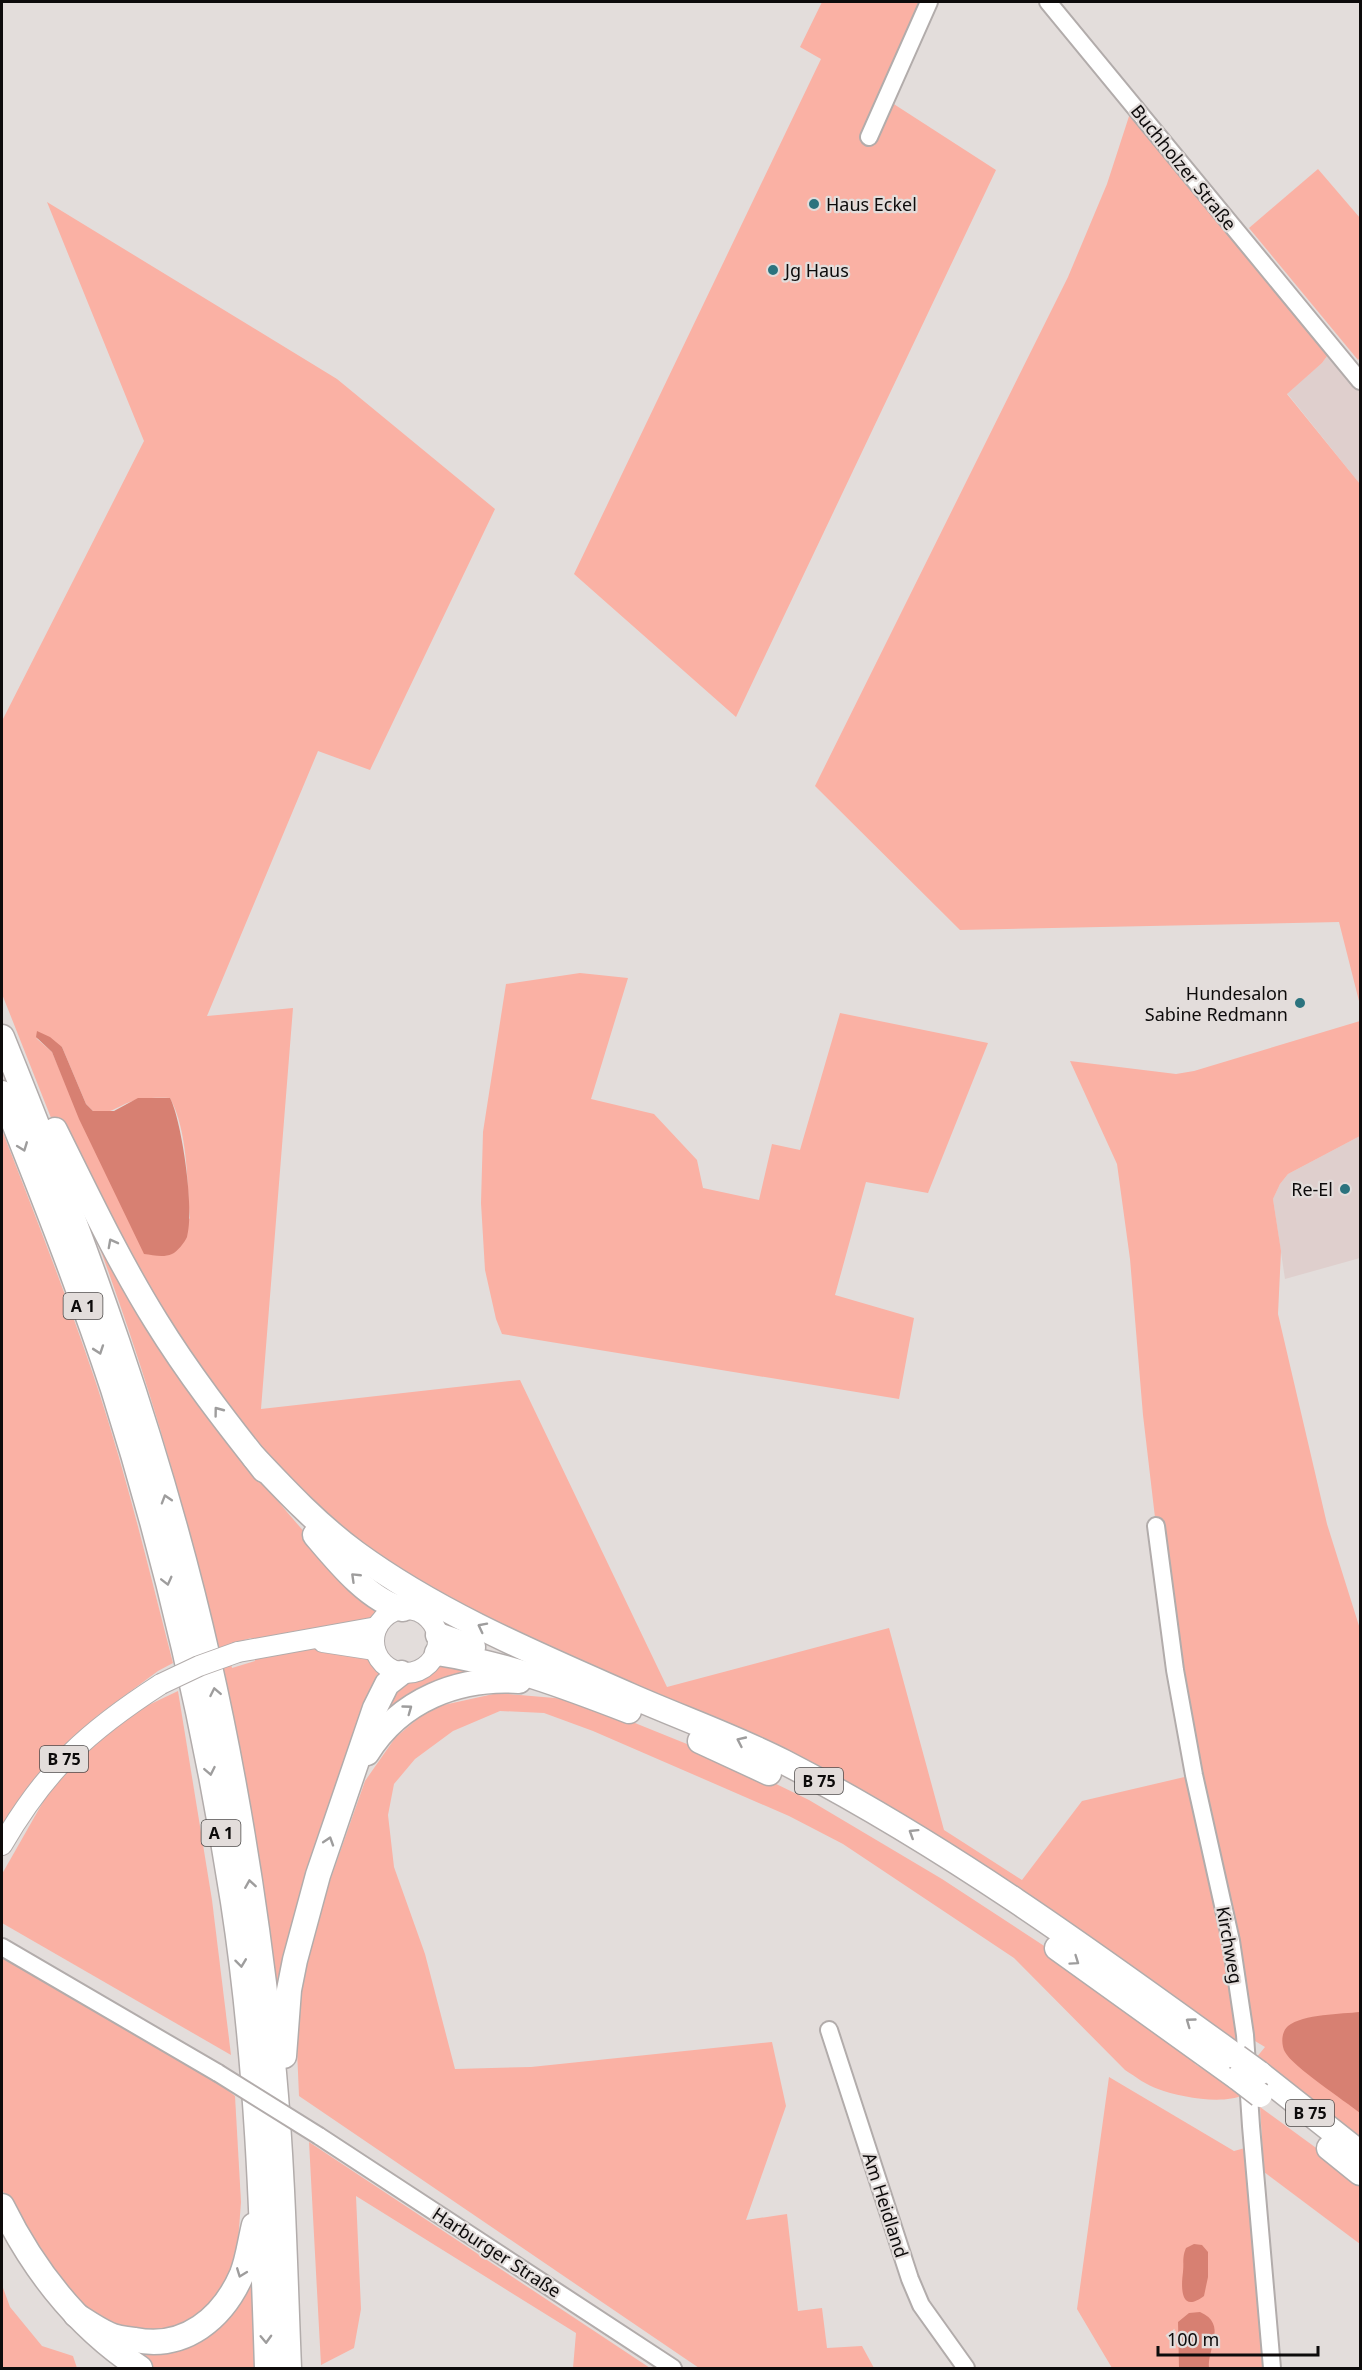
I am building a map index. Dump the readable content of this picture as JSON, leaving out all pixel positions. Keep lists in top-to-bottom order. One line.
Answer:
{"streets":{"highway":["A 1","B 75"],"street":["Buchholzer Straße","Kirchweg","Am Heidland","Harburger Straße"]},"places":["Haus Eckel","Jg Haus","Hundesalon Sabine Redmann","Re-El"],"scale_bar":"100 m"}
